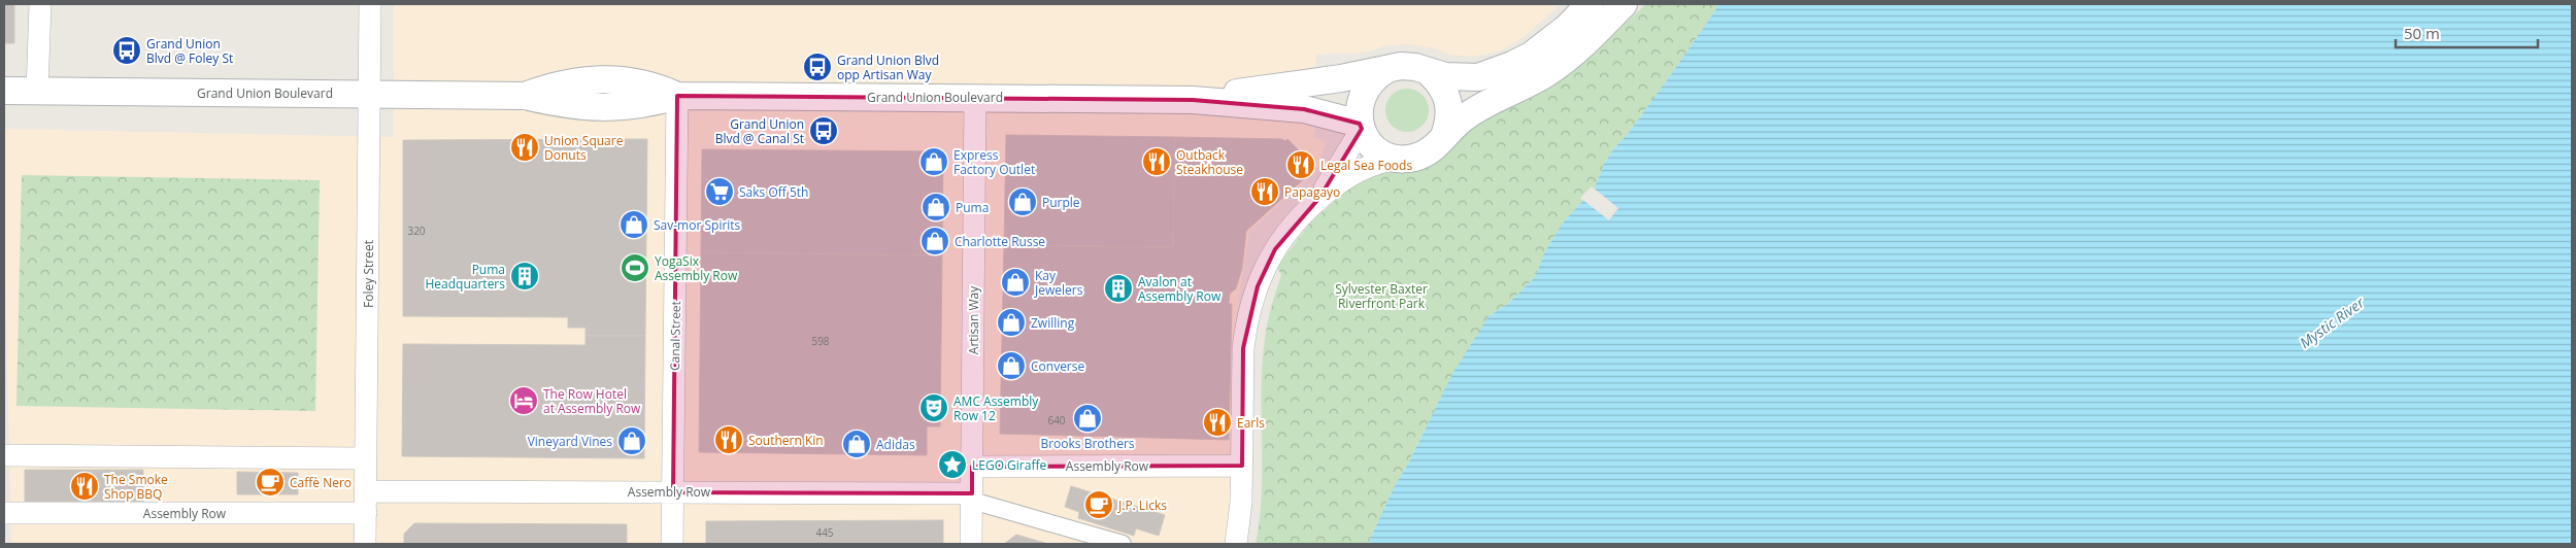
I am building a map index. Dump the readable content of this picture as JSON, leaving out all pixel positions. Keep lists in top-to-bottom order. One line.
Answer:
{"streets":{"street":["Grand Union Boulevard","Foley Street","Artisan Way","Canal Street","Assembly Row"]},"crossings":[["Grand Union Boulevard","Foley Street"],["Grand Union Boulevard","Artisan Way"],["Grand Union Boulevard","Canal Street"],["Foley Street","Assembly Row"],["Artisan Way","Assembly Row"],["Canal Street","Assembly Row"]],"water":["Mystic River"],"parks":["Sylvester Baxter Riverfront Park"],"places":{"bus stop":["Grand Union Blvd @ Foley St","Grand Union Blvd opp Artisan Way","Grand Union Blvd @ Canal St"],"restaurant":["Union Square Donuts","Outback Steakhouse","Legal Sea Foods","Papagayo","Earls","Southern Kin","The Smoke Shop BBQ"],"shop":["Express Factory Outlet","Purple","Puma","Sav-mor Spirits","Charlotte Russe","Kay Jewelers","Zwilling","Converse","Brooks Brothers","Vineyard Vines","Adidas"],"supermarket":["Saks Off 5th"],"sports":["YogaSix Assembly Row"],"building":["Puma Headquarters","Avalon at Assembly Row"],"hotel":["The Row Hotel at Assembly Row"],"theatre":["AMC Assembly Row 12"],"place":["LEGO Giraffe"],"cafe":["Caffè Nero","J.P. Licks"]},"house_numbers":["320","598","640","445"],"scale_bar":"50 m"}
